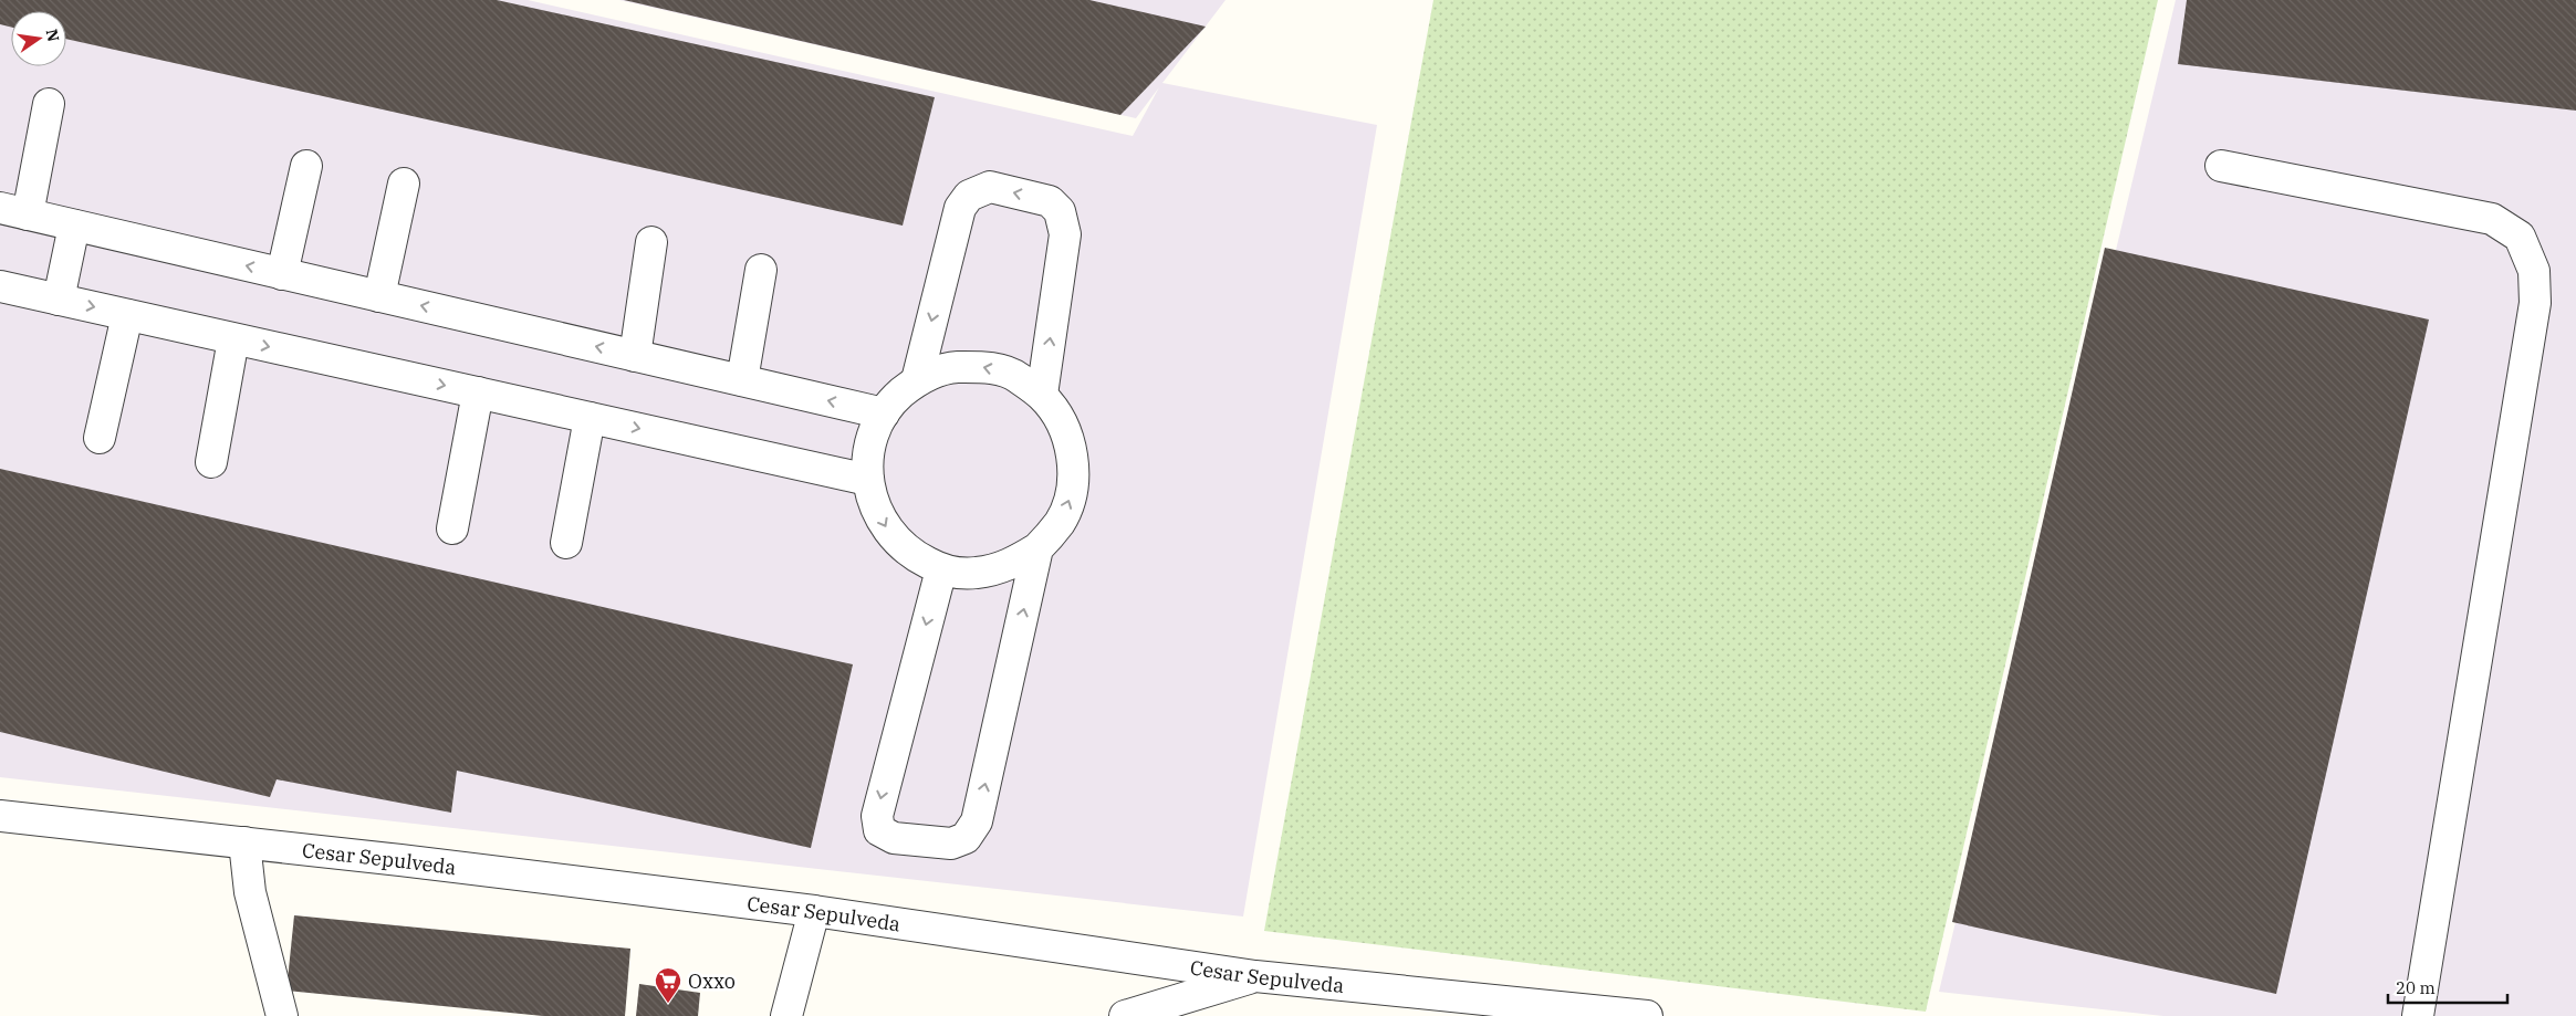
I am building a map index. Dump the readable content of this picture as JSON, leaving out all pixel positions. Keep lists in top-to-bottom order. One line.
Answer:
{"streets":{"street":["Cesar Sepulveda"]},"places":{"supermarket":["Oxxo"]},"scale_bar":"20 m","north":"right"}
